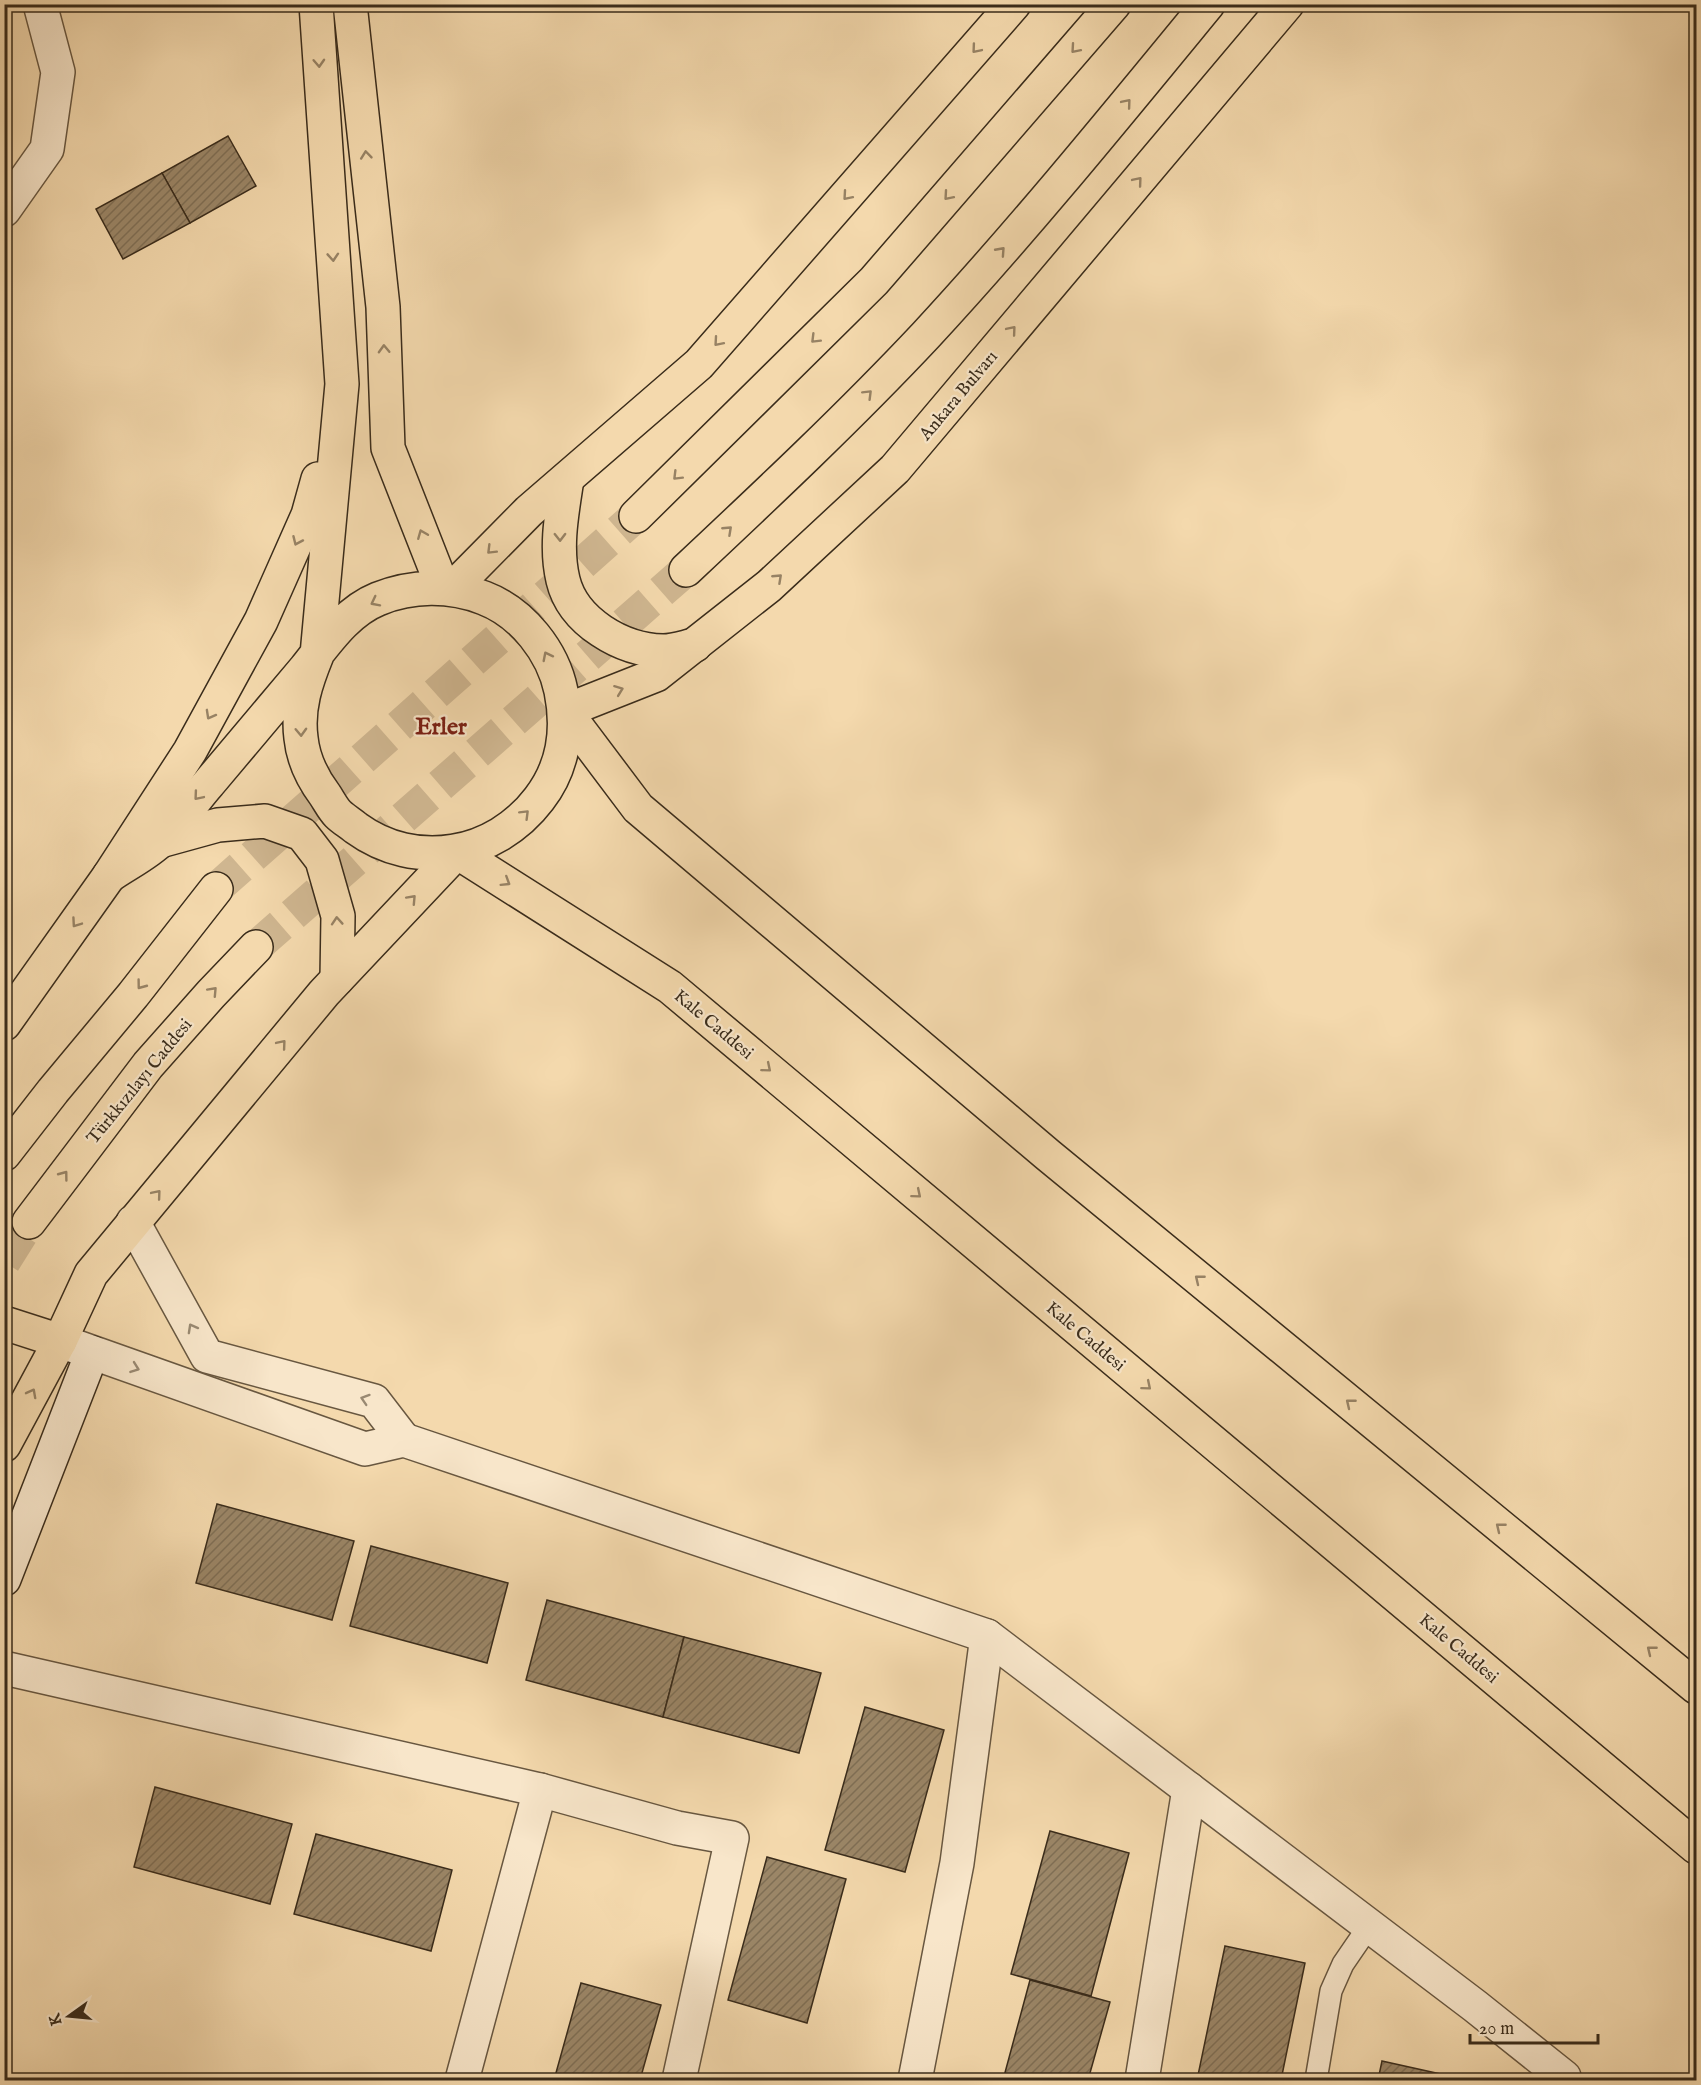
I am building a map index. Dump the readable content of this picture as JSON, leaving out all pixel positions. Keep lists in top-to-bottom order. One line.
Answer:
{"streets":{"main road":["Ankara Bulvarı","Kale Caddesi","Türkkızılayı Caddesi"]},"districts":["Erler"],"scale_bar":"20 m","north":"left"}
